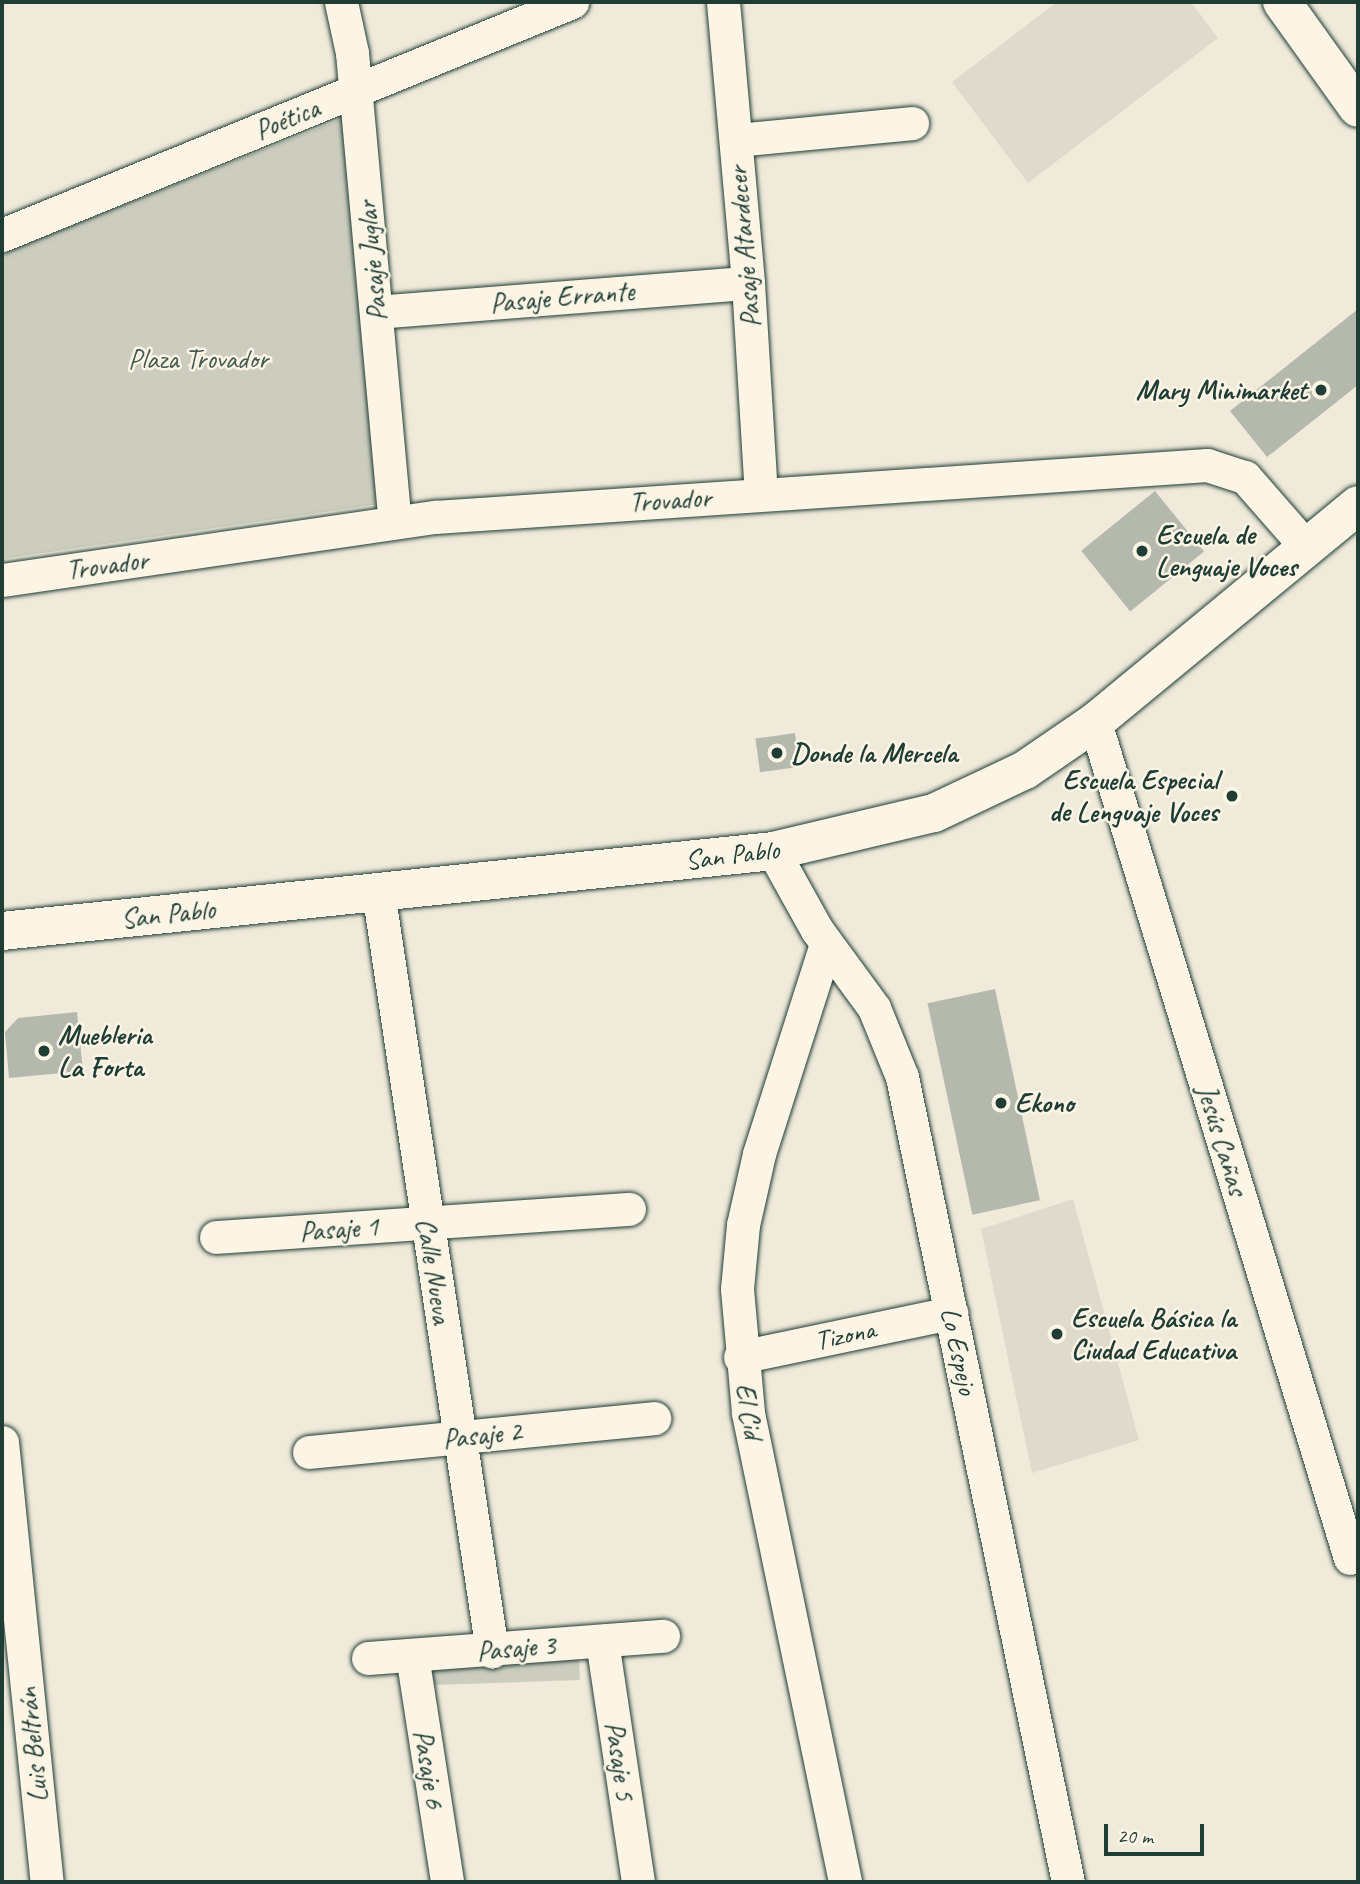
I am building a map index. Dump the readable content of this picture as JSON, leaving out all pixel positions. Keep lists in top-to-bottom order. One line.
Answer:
{"streets":{"main road":["San Pablo"],"street":["Poética","Pasaje Atardecer","Pasaje Juglar","Pasaje Errante","Trovador","Jesús Cañas","Pasaje 1","Calle Nueva","Tizona","Lo Espejo","El Cid","Pasaje 2","Pasaje 3","Luis Beltrán","Pasaje 5","Pasaje 6"]},"crossings":[["Poética","Pasaje Juglar"],["Pasaje Atardecer","Pasaje Errante"],["Pasaje Atardecer","Trovador"],["Pasaje Juglar","Pasaje Errante"],["Pasaje Juglar","Trovador"],["Trovador","San Pablo"],["San Pablo","Jesús Cañas"],["San Pablo","Calle Nueva"],["San Pablo","Lo Espejo"],["Pasaje 1","Calle Nueva"],["Calle Nueva","Pasaje 2"],["Calle Nueva","Pasaje 3"],["Tizona","Lo Espejo"],["Tizona","El Cid"],["Lo Espejo","El Cid"],["Pasaje 3","Pasaje 5"],["Pasaje 3","Pasaje 6"]],"parks":["Plaza Trovador"],"places":["Mary Minimarket","Escuela de Lenguaje Voces","Donde la Mercela","Escuela Especial de Lenguaje Voces","Muebleria La Forta","Ekono","Escuela Básica la Ciudad Educativa"],"scale_bar":"20 m"}
